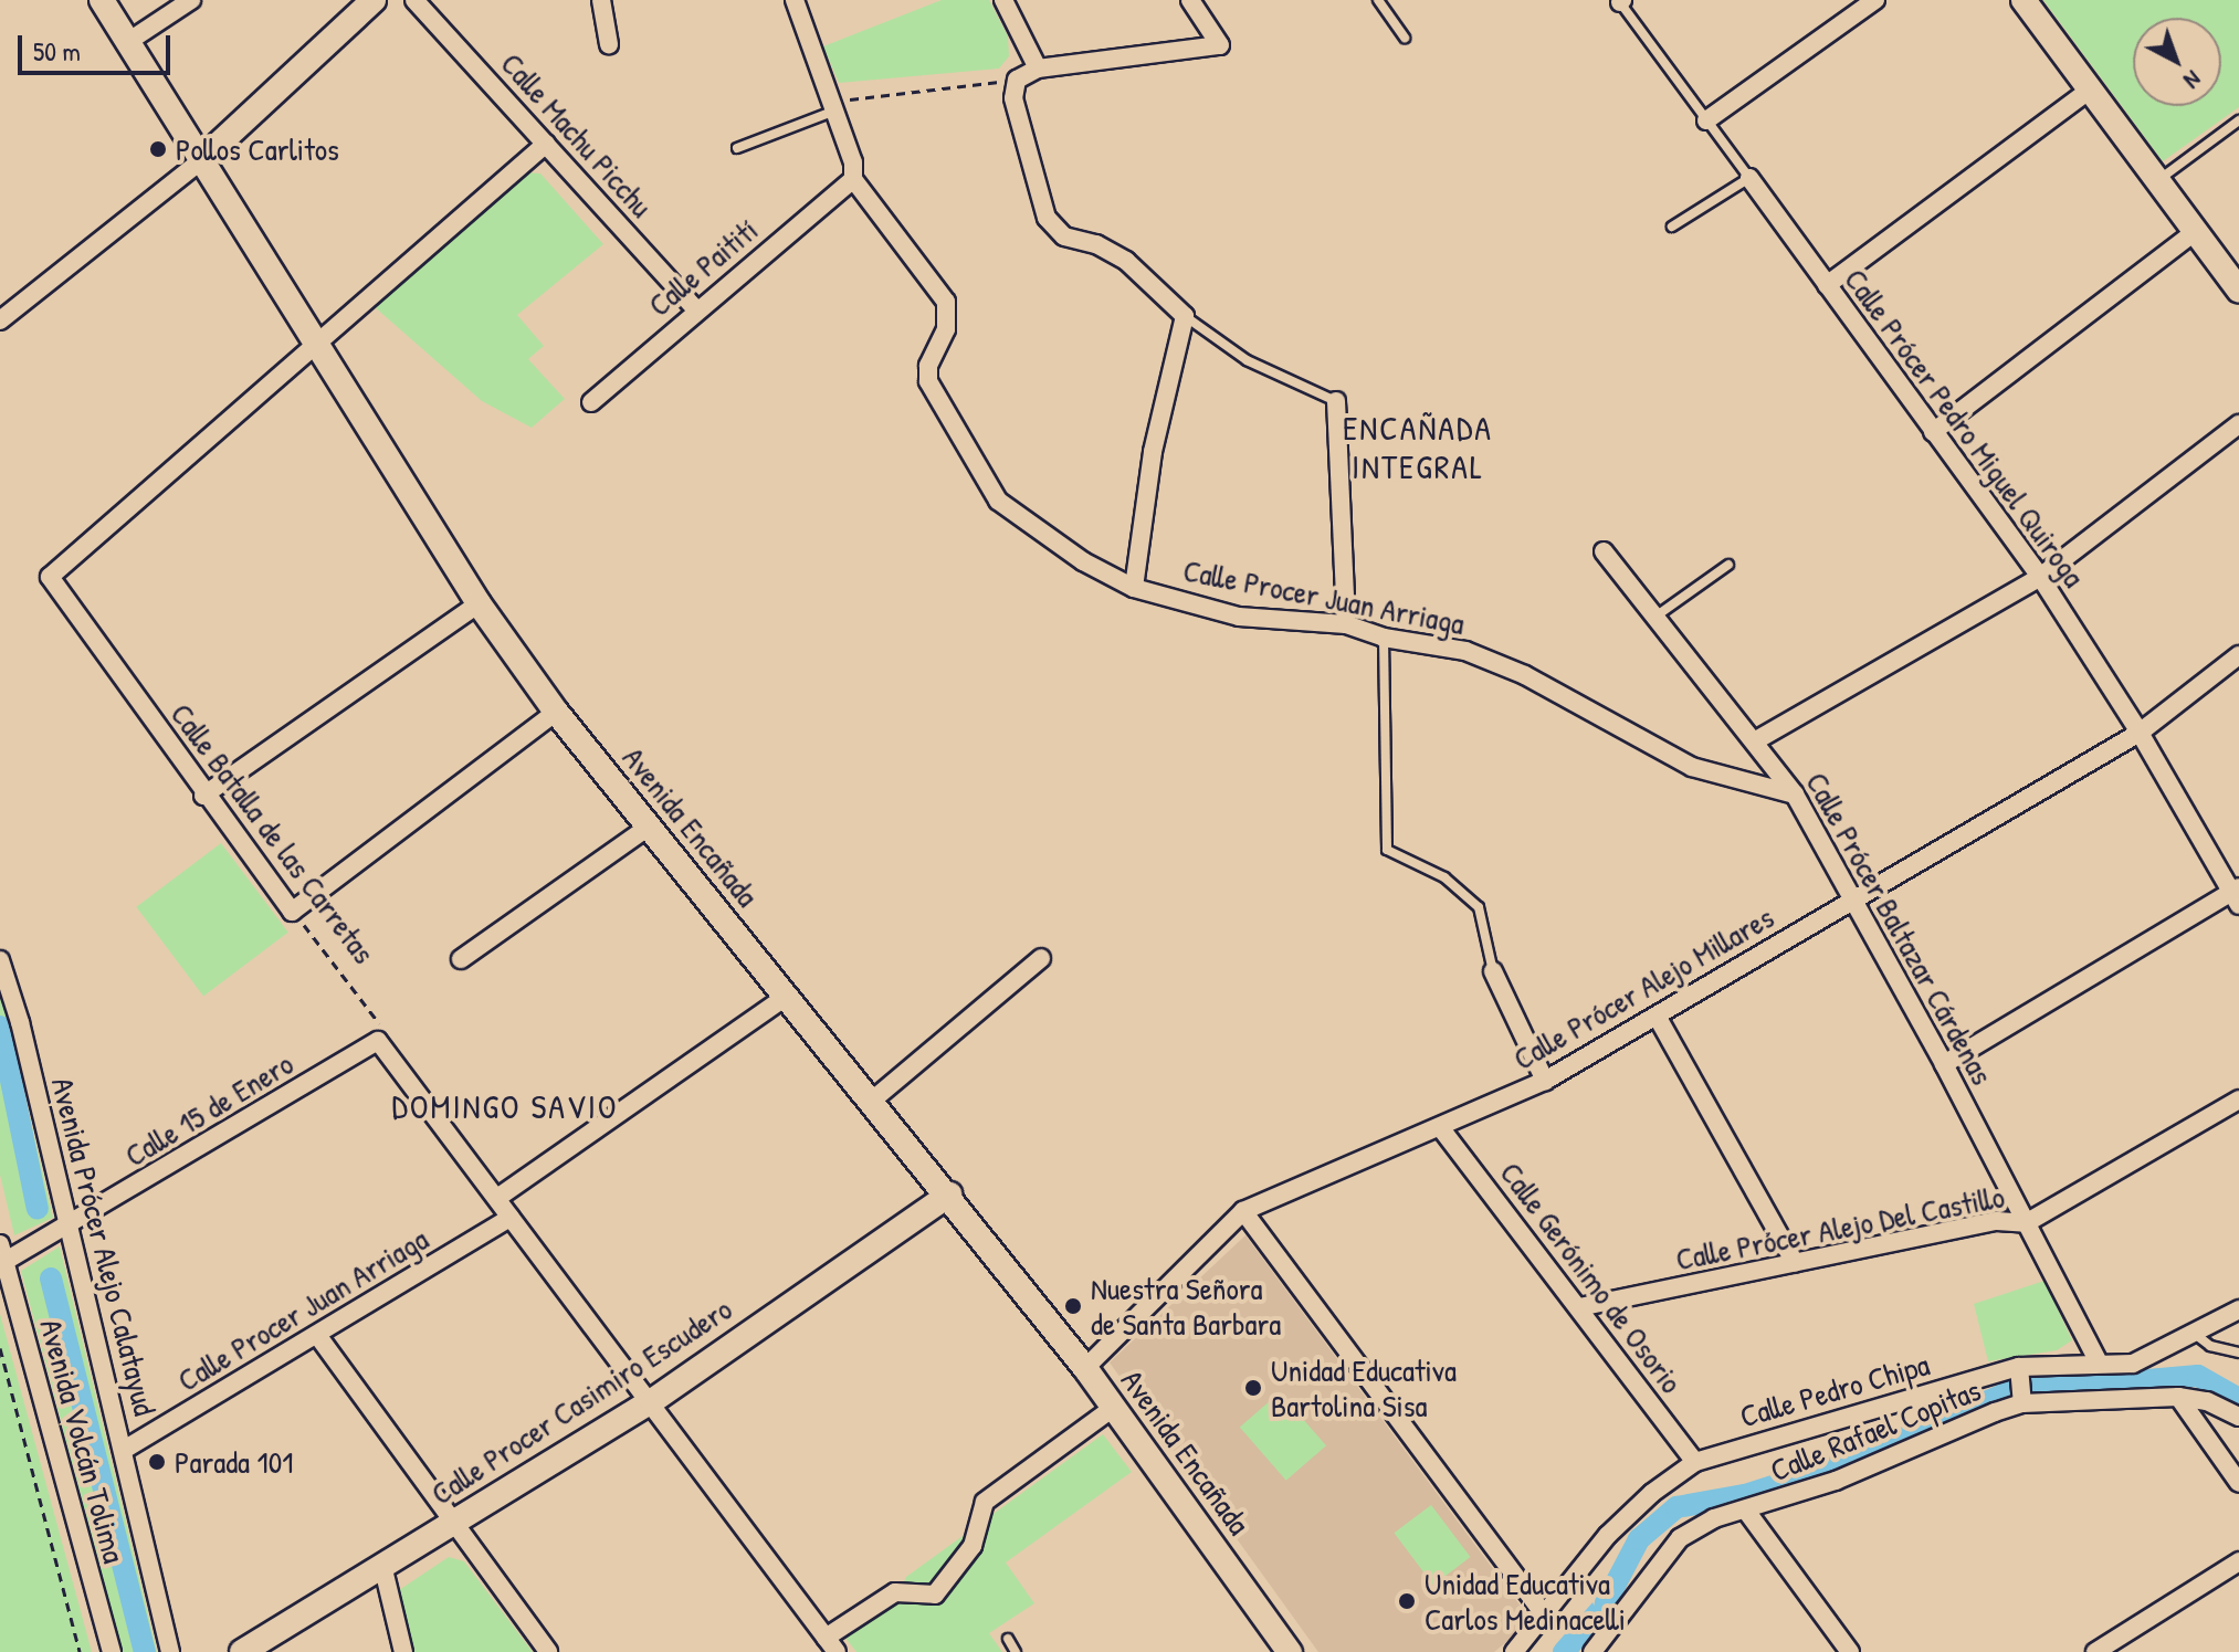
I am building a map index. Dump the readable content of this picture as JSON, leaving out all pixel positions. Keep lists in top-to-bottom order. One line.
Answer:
{"streets":{"main road":["Avenida Encañada","Calle Procer Casimiro Escudero"],"street":["Calle Machu Picchu","Calle Paitití","Calle Prócer Pedro Miguel Quiroga","Calle Procer Juan Arriaga","Calle Batalla de las Carretas","Calle Prócer Baltazar Cárdenas","Calle Prócer Alejo Millares","Calle 15 de Enero","Calle Prócer Alejo Del Castillo","Avenida Prócer Alejo Calatayud","Calle Gerónimo de Osorio","Calle Pedro Chipa","Calle Rafael Copitas","Avenida Volcán Tolima"]},"crossings":[["Calle Machu Picchu","Calle Paitití"],["Calle Machu Picchu","Calle Batalla de las Carretas"],["Calle Paitití","Calle Procer Juan Arriaga"],["Calle Prócer Pedro Miguel Quiroga","Calle Prócer Alejo Millares"],["Calle Procer Juan Arriaga","Calle Prócer Baltazar Cárdenas"],["Calle Procer Juan Arriaga","Avenida Prócer Alejo Calatayud"],["Avenida Encañada","Calle Batalla de las Carretas"],["Avenida Encañada","Calle Prócer Alejo Millares"],["Avenida Encañada","Calle Procer Casimiro Escudero"],["Calle Batalla de las Carretas","Calle 15 de Enero"],["Calle Prócer Baltazar Cárdenas","Calle Prócer Alejo Millares"],["Calle Prócer Baltazar Cárdenas","Calle Prócer Alejo Del Castillo"],["Calle Prócer Baltazar Cárdenas","Calle Pedro Chipa"],["Calle Prócer Alejo Millares","Calle Gerónimo de Osorio"],["Calle 15 de Enero","Avenida Prócer Alejo Calatayud"],["Calle 15 de Enero","Avenida Volcán Tolima"],["Calle Prócer Alejo Del Castillo","Calle Gerónimo de Osorio"],["Calle Gerónimo de Osorio","Calle Pedro Chipa"]],"districts":["ENCAÑADA INTEGRAL","DOMINGO SAVIO"],"places":["Pollos Carlitos","Nuestra Señora de Santa Barbara","Unidad Educativa Bartolina Sisa","Parada 101","Unidad Educativa Carlos Medinacelli"],"scale_bar":"50 m","north":"bottom right"}
